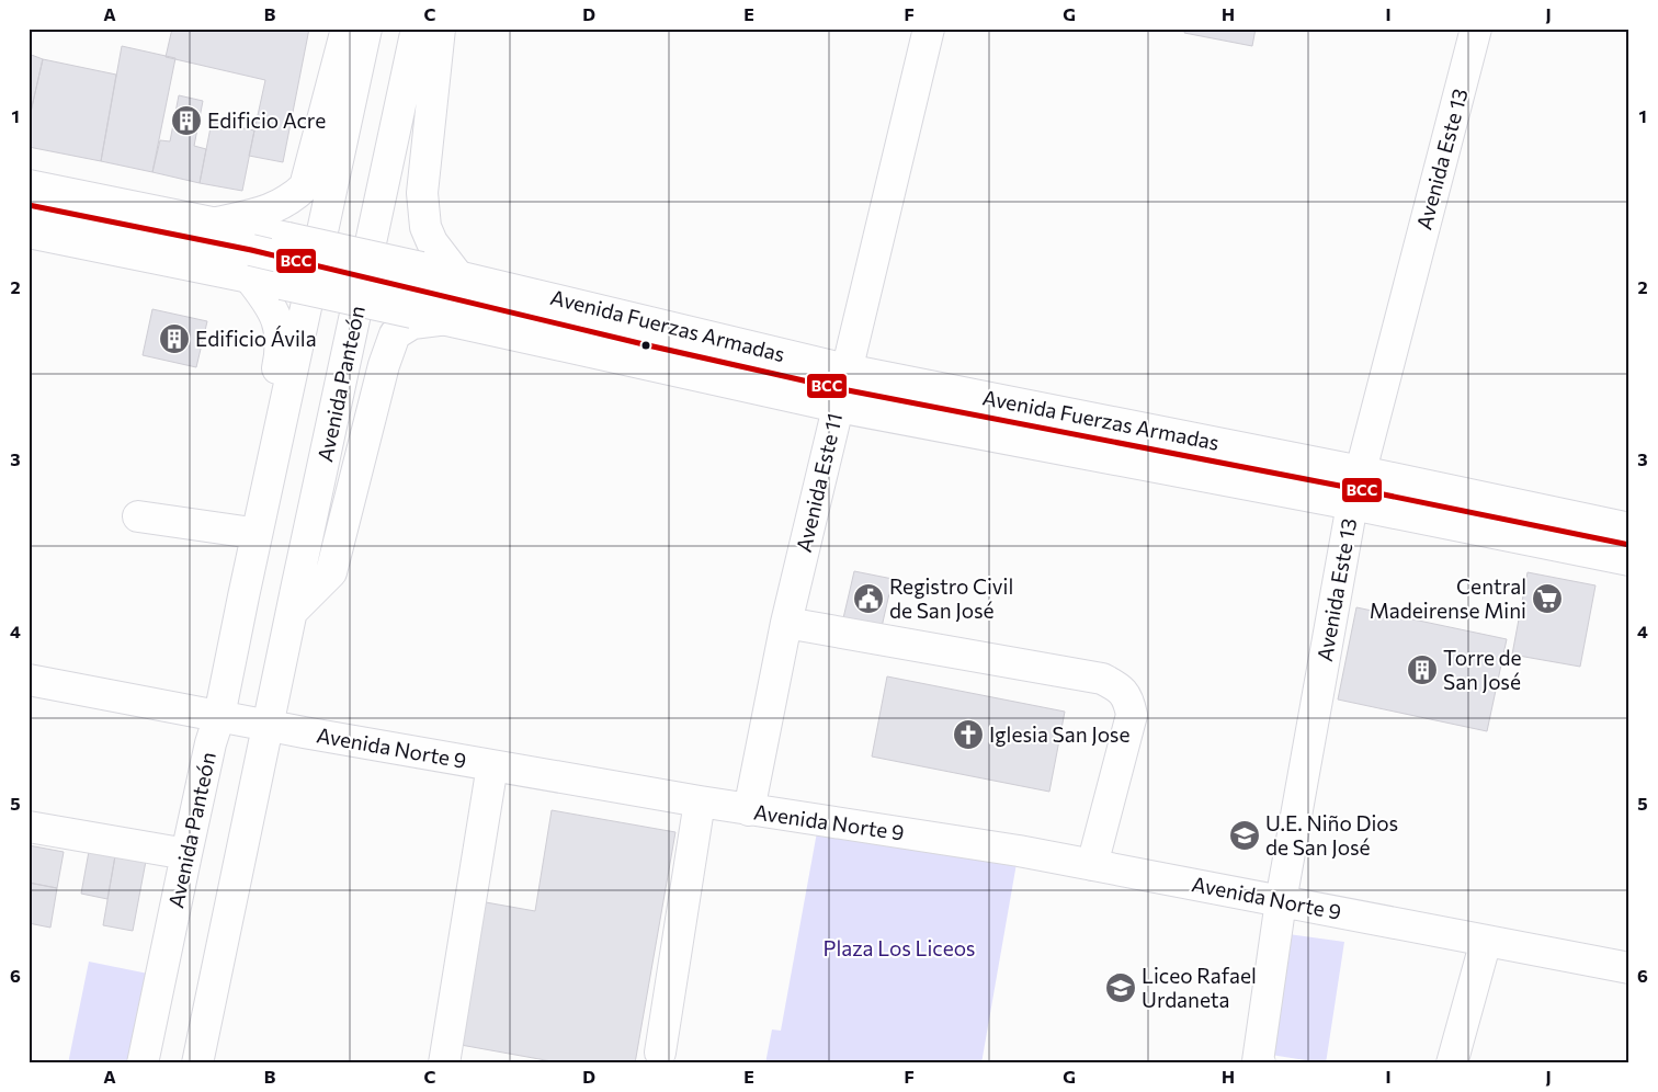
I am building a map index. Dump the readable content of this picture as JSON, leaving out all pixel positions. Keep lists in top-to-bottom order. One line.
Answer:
{"streets":{"street":["Avenida Este 13","Avenida Fuerzas Armadas","Avenida Panteón","Avenida Este 11","Avenida Norte 9"]},"crossings":[["Avenida Este 13","Avenida Fuerzas Armadas"],["Avenida Este 13","Avenida Norte 9"],["Avenida Fuerzas Armadas","Avenida Panteón"],["Avenida Fuerzas Armadas","Avenida Este 11"],["Avenida Panteón","Avenida Norte 9"],["Avenida Este 11","Avenida Norte 9"]],"parks":["Plaza Los Liceos"],"places":{"building":["Edificio Acre","Edificio Ávila","Torre de San José"],"public building":["Registro Civil de San José"],"supermarket":["Central Madeirense Mini"],"church":["Iglesia San Jose"],"school or university":["U.E. Niño Dios de San José","Liceo Rafael Urdaneta"]},"lines":["transit line BCC"],"grid":{"columns":["A","B","C","D","E","F","G","H","I","J"],"rows":["1","2","3","4","5","6"]}}
